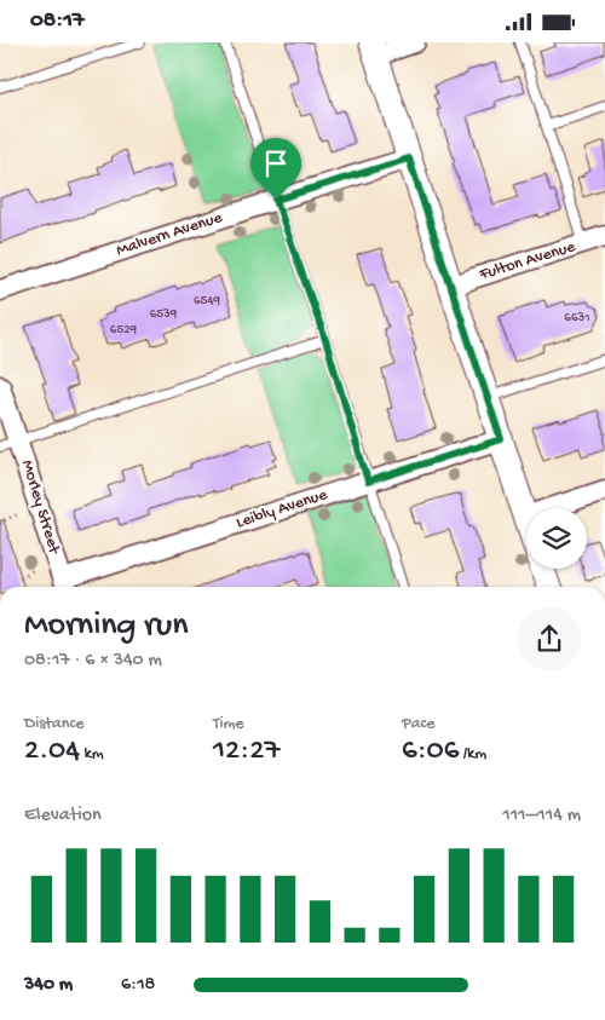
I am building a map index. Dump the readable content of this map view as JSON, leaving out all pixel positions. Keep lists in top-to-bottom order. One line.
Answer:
{"streets":{"street":["Malvern Avenue","Fulton Avenue","Morley Street","Leibly Avenue"]},"crossings":[["Morley Street","Leibly Avenue"]],"house_numbers":["6549","6539","6631","6529"],"page":{"status":"08:17","heading":["Morning run","08:17 · 6 × 340 m"],"stats":[["Distance","2.04 km"],["Time","12:27"],["Pace","6:06 /km"]],"chart":["Elevation","111–114 m"],"list":[{"name":"340 m","note":"6:18"}]}}
